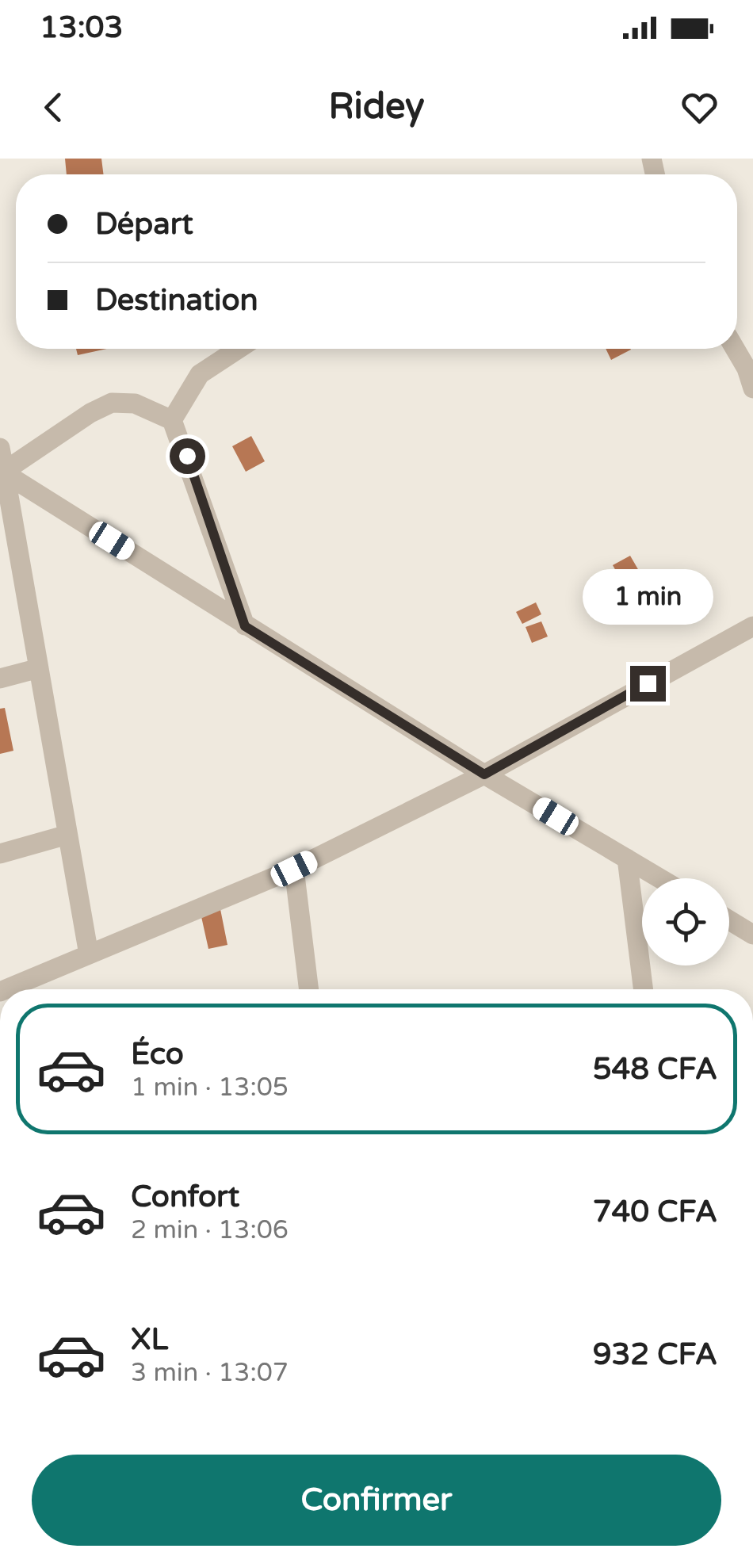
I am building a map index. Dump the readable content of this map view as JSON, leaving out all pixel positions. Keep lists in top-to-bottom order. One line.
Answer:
{"page":{"status":"13:03","header":"Ridey","banner":["Départ","Destination"],"bubble":"1 min","list":[{"name":"Éco","note":"1 min · 13:05","value":"548 CFA"},{"name":"Confort","note":"2 min · 13:06","value":"740 CFA"},{"name":"XL","note":"3 min · 13:07","value":"932 CFA"}],"buttons":"Confirmer"}}
